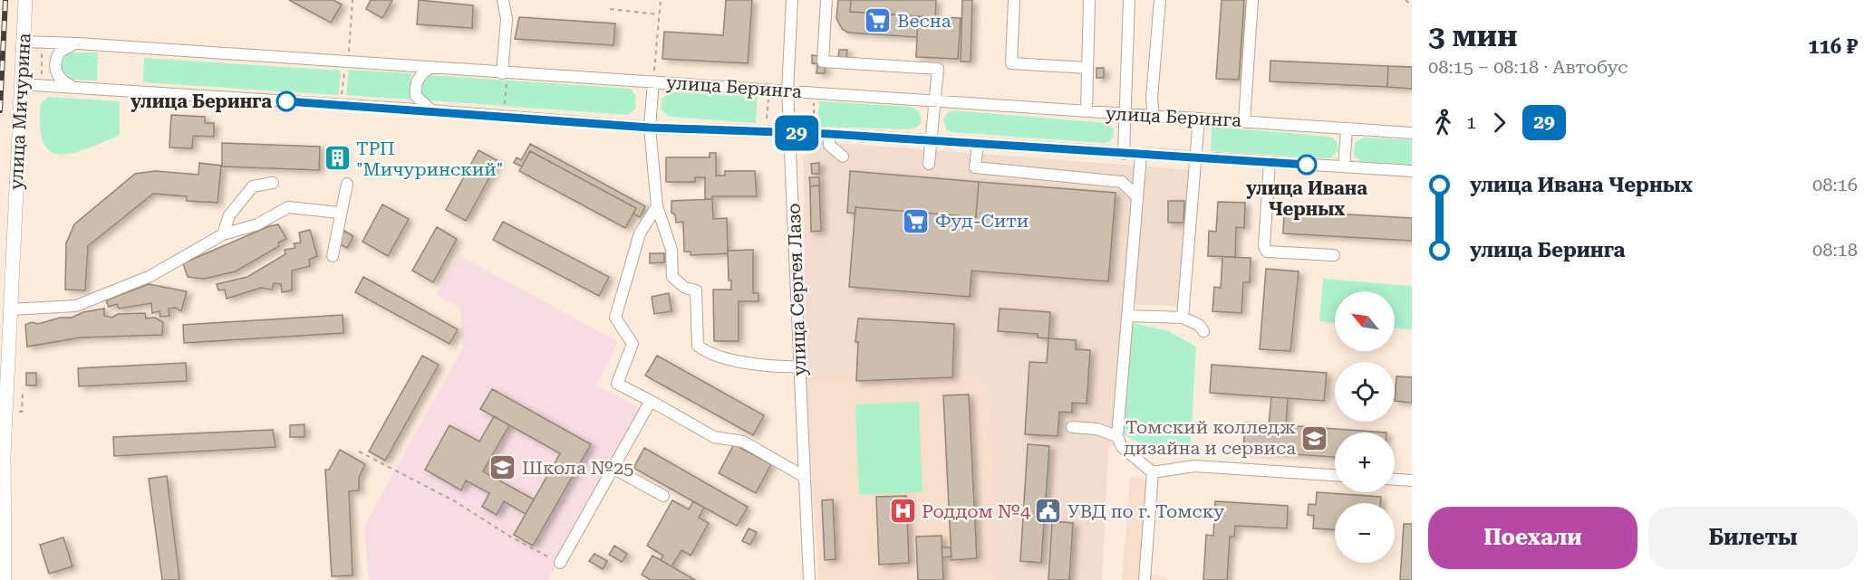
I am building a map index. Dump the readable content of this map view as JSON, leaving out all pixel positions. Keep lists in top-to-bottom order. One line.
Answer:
{"streets":{"main road":["улица Мичурина"],"street":["улица Беринга","улица Сергея Лазо"]},"crossings":[["улица Беринга","улица Мичурина"],["улица Беринга","улица Сергея Лазо"]],"places":{"supermarket":["Весна","Фуд-Сити"],"other":["улица Беринга","улица Ивана Черных"],"building":["ТРП \"Мичуринский\""],"school or university":["Томский колледж дизайна и сервиса","Школа №25"],"hospital":["Роддом №4"],"public building":["УВД по г. Томску"]},"lines":["bus line 29"],"north":"top left","page":{"on_map":"29","heading":["3 мин","08:15 – 08:18 · Автобус","116 ₽"],"legs":["1","29"],"list":[{"name":"улица Ивана Черных","value":"08:16"},{"name":"улица Беринга","value":"08:18"}],"map_buttons":["+","−"],"buttons":["Поехали","Билеты"]}}
